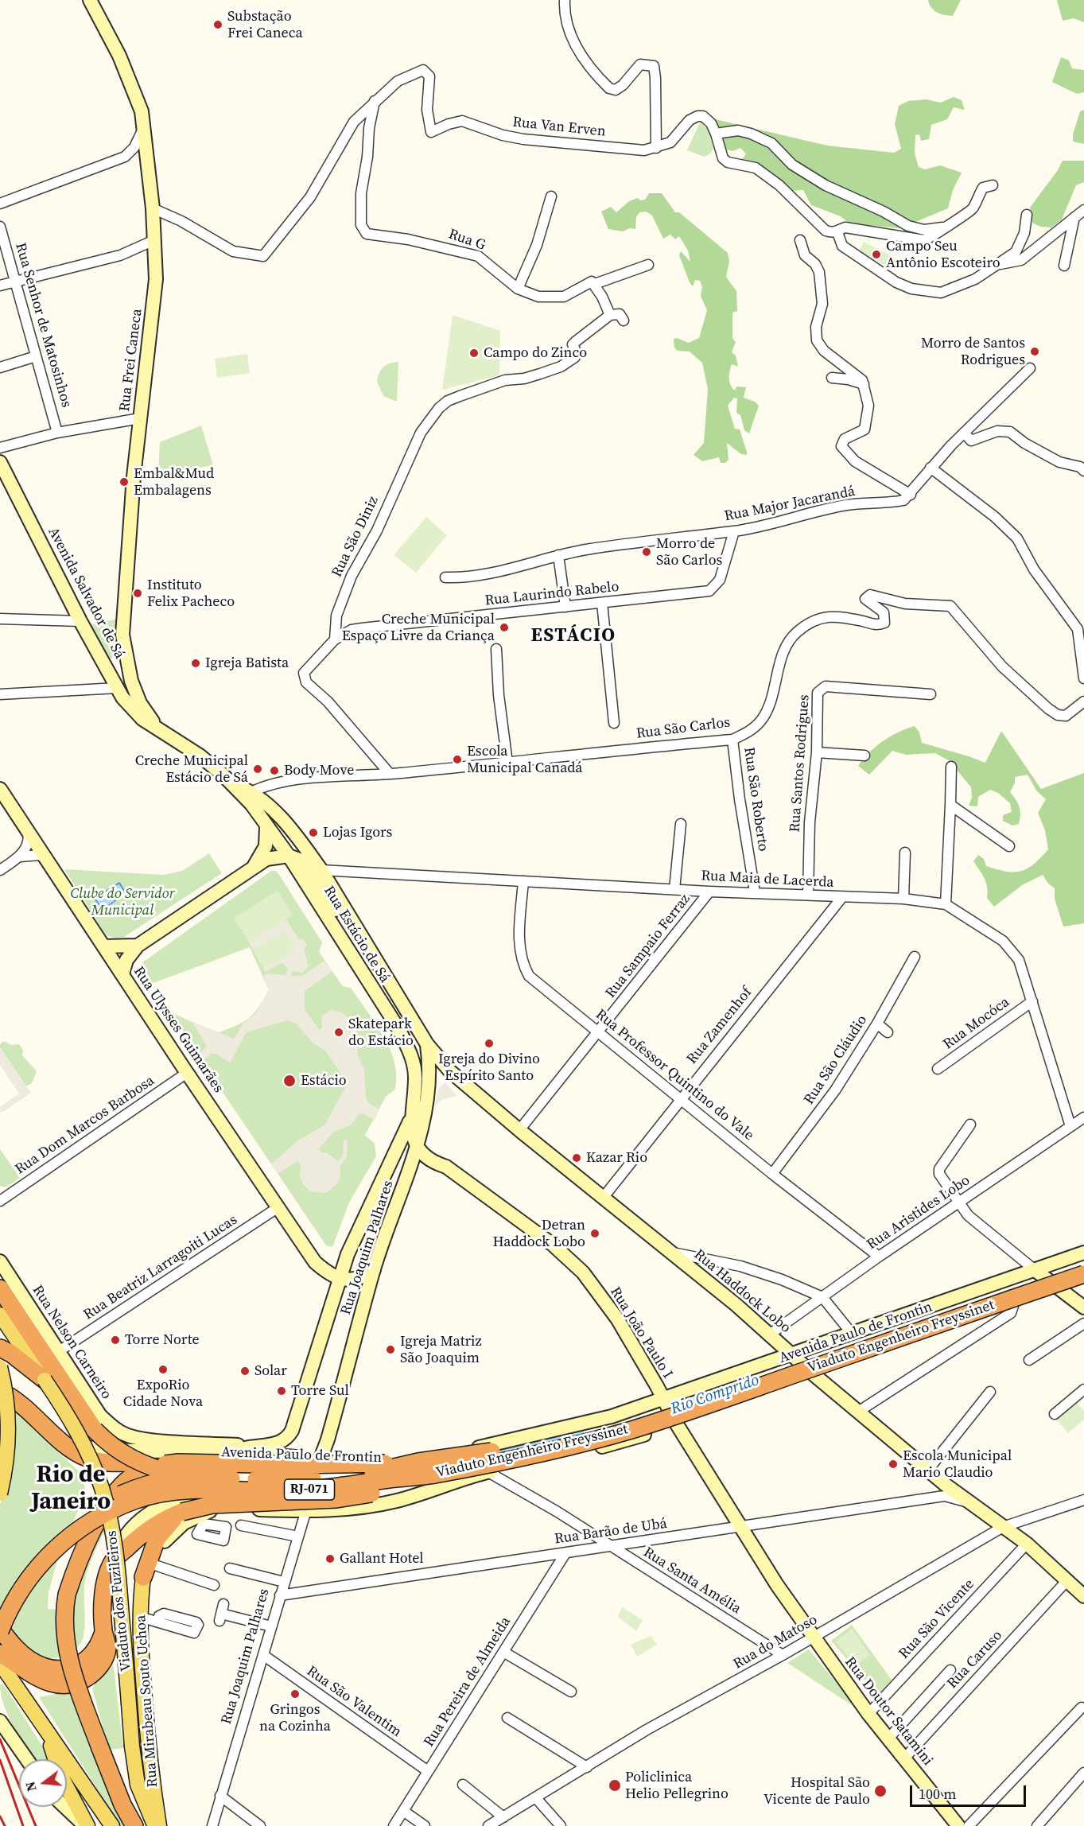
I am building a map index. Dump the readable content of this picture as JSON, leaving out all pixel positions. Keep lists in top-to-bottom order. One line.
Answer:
{"streets":{"highway":["Avenida Paulo de Frontin","Viaduto Engenheiro Freyssinet","RJ-071"],"main road":["Rua Frei Caneca","Avenida Salvador de Sá","Rua Estácio de Sá","Rua Ulysses Guimarães","Rua Joaquim Palhares","Rua Haddock Lobo","Rua João Paulo I","Rua Nelson Carneiro","Viaduto dos Fuzileiros","Rua Mirabeau Souto Uchoa","Rua Doutor Satamini"],"street":["Rua Van Erven","Rua G","Rua Senhor de Matosinhos","Rua Major Jacarandá","Rua São Diniz","Rua Laurindo Rabelo","Rua São Carlos","Rua Santos Rodrigues","Rua São Roberto","Rua Maia de Lacerda","Rua Sampaio Ferraz","Rua Mocóca","Rua Zamenhof","Rua São Cláudio","Rua Professor Quintino do Vale","Rua Dom Marcos Barbosa","Rua Aristides Lobo","Rua Beatriz Larragoiti Lucas","Rua Barão de Ubá","Rua Santa Amélia","Rua São Vicente","Rua do Matoso","Rua Caruso","Rua Pereira de Almeida","Rua São Valentim"]},"crossings":[["Rua Van Erven","Rua G"],["Rua Van Erven","Rua Frei Caneca"],["Rua Frei Caneca","Avenida Salvador de Sá"],["Rua Frei Caneca","Rua Estácio de Sá"],["Rua Major Jacarandá","Rua Laurindo Rabelo"],["Rua São Diniz","Rua Laurindo Rabelo"],["Avenida Salvador de Sá","Rua Estácio de Sá"],["Rua São Carlos","Rua São Roberto"],["Rua São Carlos","Rua Estácio de Sá"],["Rua Santos Rodrigues","Rua Maia de Lacerda"],["Rua São Roberto","Rua Maia de Lacerda"],["Rua Maia de Lacerda","Rua Estácio de Sá"],["Rua Maia de Lacerda","Rua Sampaio Ferraz"],["Rua Maia de Lacerda","Rua Mocóca"],["Rua Maia de Lacerda","Rua Zamenhof"],["Rua Maia de Lacerda","Rua Professor Quintino do Vale"],["Rua Maia de Lacerda","Rua Aristides Lobo"],["Rua Estácio de Sá","Rua Joaquim Palhares"],["Rua Estácio de Sá","Rua Haddock Lobo"],["Rua Sampaio Ferraz","Rua Professor Quintino do Vale"],["Rua Sampaio Ferraz","Rua Haddock Lobo"],["Rua Zamenhof","Rua Professor Quintino do Vale"],["Rua Zamenhof","Rua Haddock Lobo"],["Rua Ulysses Guimarães","Rua Dom Marcos Barbosa"],["Rua Ulysses Guimarães","Rua Joaquim Palhares"],["Rua Ulysses Guimarães","Rua Beatriz Larragoiti Lucas"],["Rua São Cláudio","Rua Professor Quintino do Vale"],["Rua Professor Quintino do Vale","Rua Aristides Lobo"],["Rua Aristides Lobo","Rua Haddock Lobo"],["Rua Joaquim Palhares","Rua Haddock Lobo"],["Rua Joaquim Palhares","Rua João Paulo I"],["Rua Joaquim Palhares","Avenida Paulo de Frontin"],["Rua Joaquim Palhares","Rua Barão de Ubá"],["Rua Joaquim Palhares","Rua São Valentim"],["Rua Beatriz Larragoiti Lucas","Rua Nelson Carneiro"],["Rua Haddock Lobo","Avenida Paulo de Frontin"],["Rua Haddock Lobo","Rua Barão de Ubá"],["Rua Haddock Lobo","Rua São Vicente"],["Rua Haddock Lobo","Rua do Matoso"],["Rua Haddock Lobo","Rua Caruso"],["Rua João Paulo I","Avenida Paulo de Frontin"],["Rua João Paulo I","Rua Barão de Ubá"],["Rua João Paulo I","Rua do Matoso"],["Rua João Paulo I","Rua Doutor Satamini"],["Avenida Paulo de Frontin","Rua Nelson Carneiro"],["Avenida Paulo de Frontin","Rua Santa Amélia"],["Avenida Paulo de Frontin","Rua Mirabeau Souto Uchoa"],["Viaduto Engenheiro Freyssinet","RJ-071"],["Rua Barão de Ubá","Rua Santa Amélia"],["Rua Barão de Ubá","Rua Pereira de Almeida"],["Rua Santa Amélia","Rua do Matoso"],["Rua São Vicente","Rua Doutor Satamini"],["Rua do Matoso","Rua Doutor Satamini"],["Rua Caruso","Rua Doutor Satamini"],["Rua Pereira de Almeida","Rua São Valentim"]],"districts":["ESTÁCIO","Rio de Janeiro"],"water":["Rio Comprido"],"parks":["Clube do Servidor Municipal"],"places":["Substação Frei Caneca","Campo Seu Antônio Escoteiro","Morro de Santos Rodrigues","Campo do Zinco","Embal&Mud Embalagens","Morro de São Carlos","Instituto Felix Pacheco","Creche Municipal Espaço Livre da Criança","Igreja Batista","Escola Municipal Canadá","Creche Municipal Estácio de Sá","Body Move","Lojas Igors","Skatepark do Estácio","Igreja do Divino Espírito Santo","Estácio","Kazar Rio","Detran Haddock Lobo","Torre Norte","Igreja Matriz São Joaquim","ExpoRio Cidade Nova","Solar","Torre Sul","Escola Municipal Mario Claudio","Gallant Hotel","Gringos na Cozinha","Policlinica Helio Pellegrino","Hospital São Vicente de Paulo"],"scale_bar":"100 m","north":"left"}
